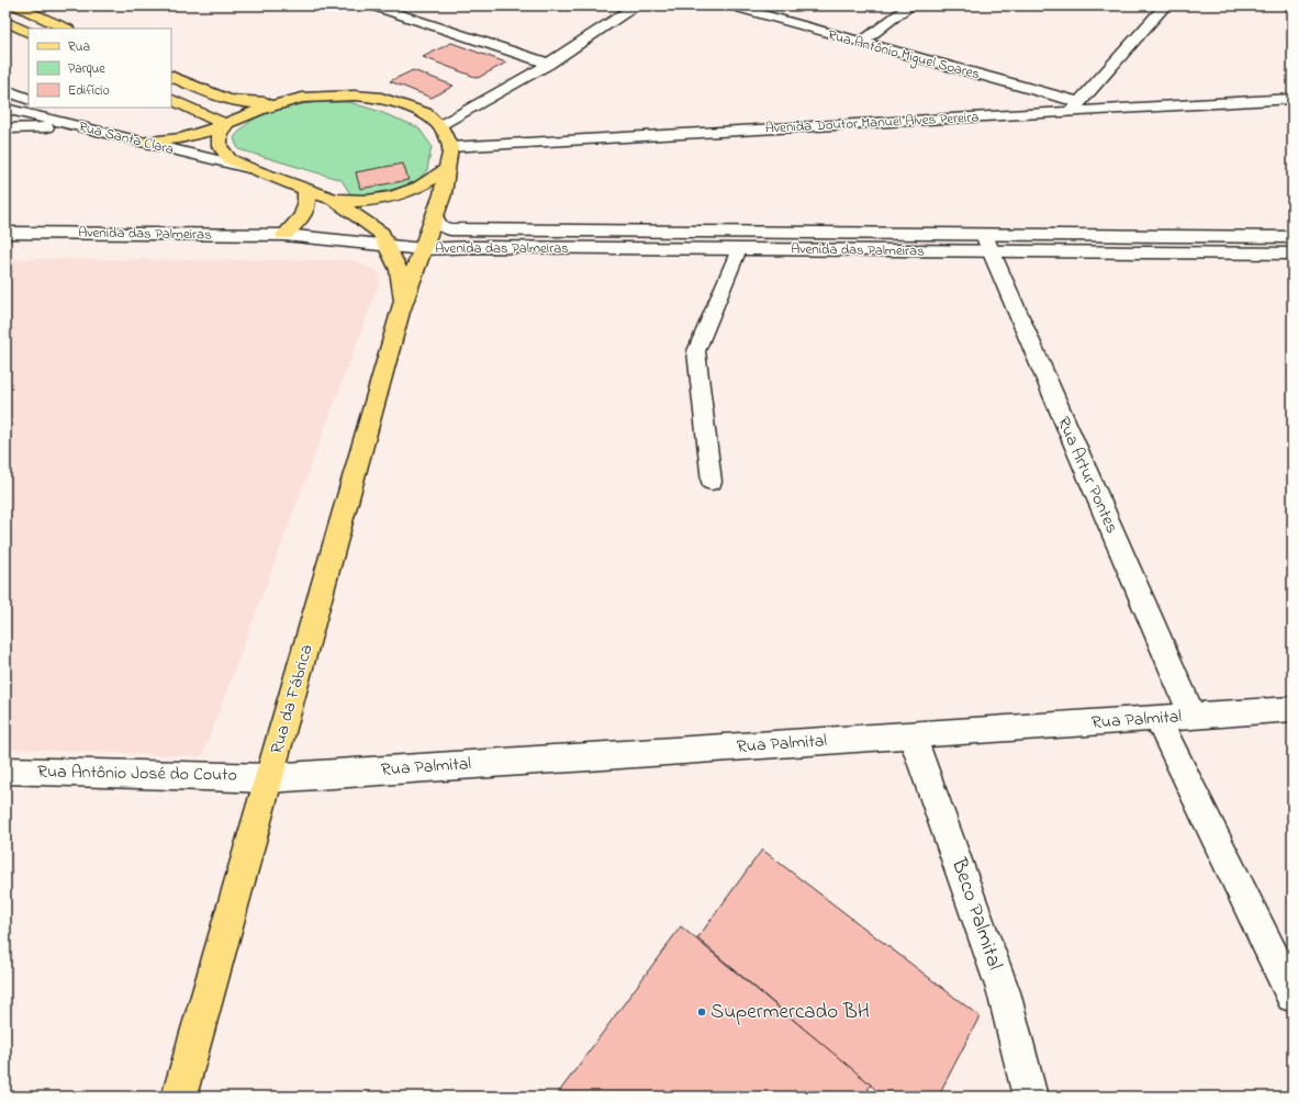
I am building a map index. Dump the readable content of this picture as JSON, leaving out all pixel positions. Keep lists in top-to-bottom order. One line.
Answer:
{"streets":{"main road":["Rua da Fábrica"],"street":["Rua Antônio Miguel Soares","Avenida Doutor Manuel Alves Pereira","Rua Santa Clara","Avenida das Palmeiras","Rua Artur Pontes","Rua Palmital","Rua Antônio José do Couto","Beco Palmital"]},"crossings":[["Rua Antônio Miguel Soares","Avenida Doutor Manuel Alves Pereira"],["Avenida Doutor Manuel Alves Pereira","Rua da Fábrica"],["Avenida das Palmeiras","Rua Artur Pontes"],["Avenida das Palmeiras","Rua da Fábrica"],["Rua Artur Pontes","Rua Palmital"],["Rua da Fábrica","Rua Palmital"],["Rua da Fábrica","Rua Antônio José do Couto"],["Rua Palmital","Rua Antônio José do Couto"],["Rua Palmital","Beco Palmital"]],"places":["Supermercado BH"],"legend":["Rua","Parque","Edifício"]}
